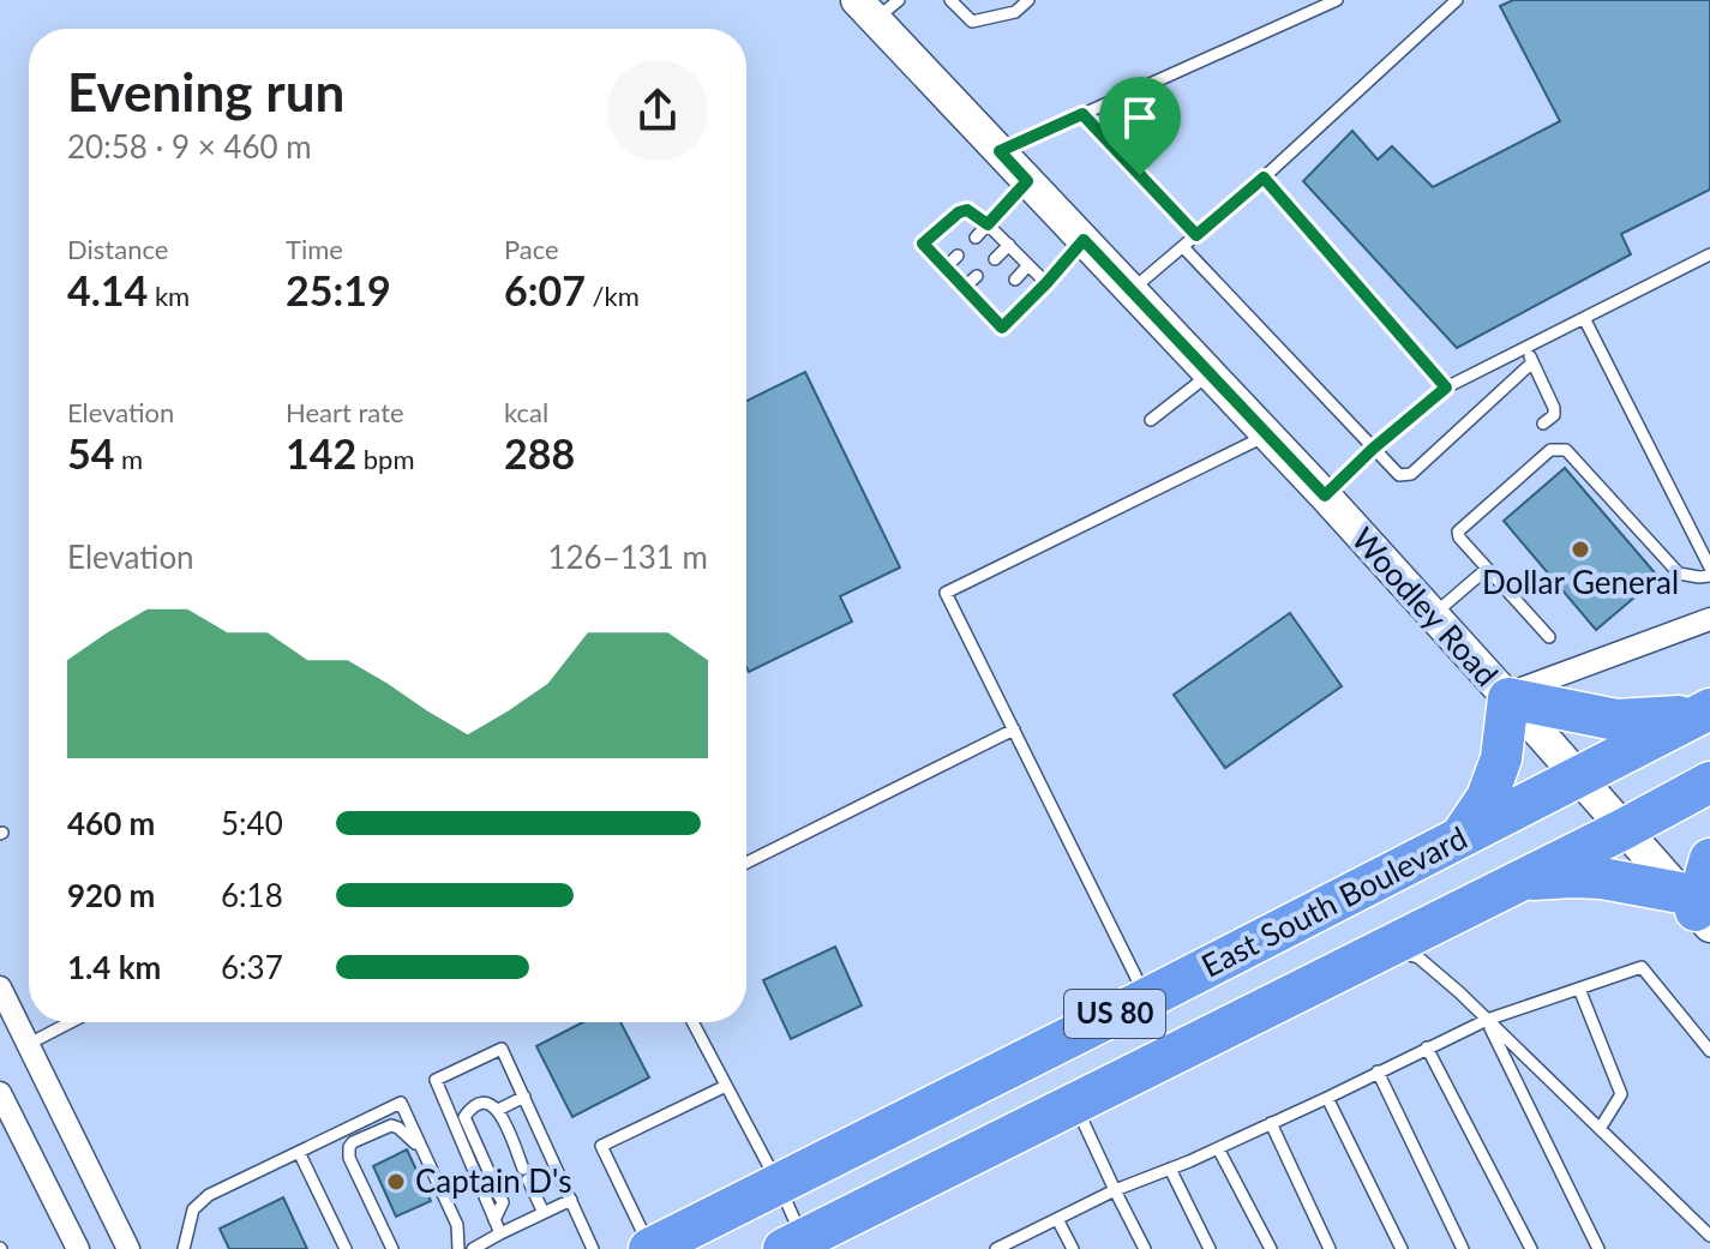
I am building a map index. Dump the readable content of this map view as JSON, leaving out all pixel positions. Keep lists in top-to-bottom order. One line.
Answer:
{"streets":{"highway":["East South Boulevard","US 80"],"street":["Woodley Road"]},"crossings":[["Woodley Road","East South Boulevard"]],"places":["Dollar General","Captain D's"],"page":{"heading":["Evening run","20:58 · 9 × 460 m"],"stats":[["Distance","4.14 km"],["Time","25:19"],["Pace","6:07 /km"],["Elevation","54 m"],["Heart rate","142 bpm"],["kcal","288"]],"chart":["Elevation","126–131 m"],"list":[{"name":"460 m","note":"5:40"},{"name":"920 m","note":"6:18"},{"name":"1.4 km","note":"6:37"}]}}
